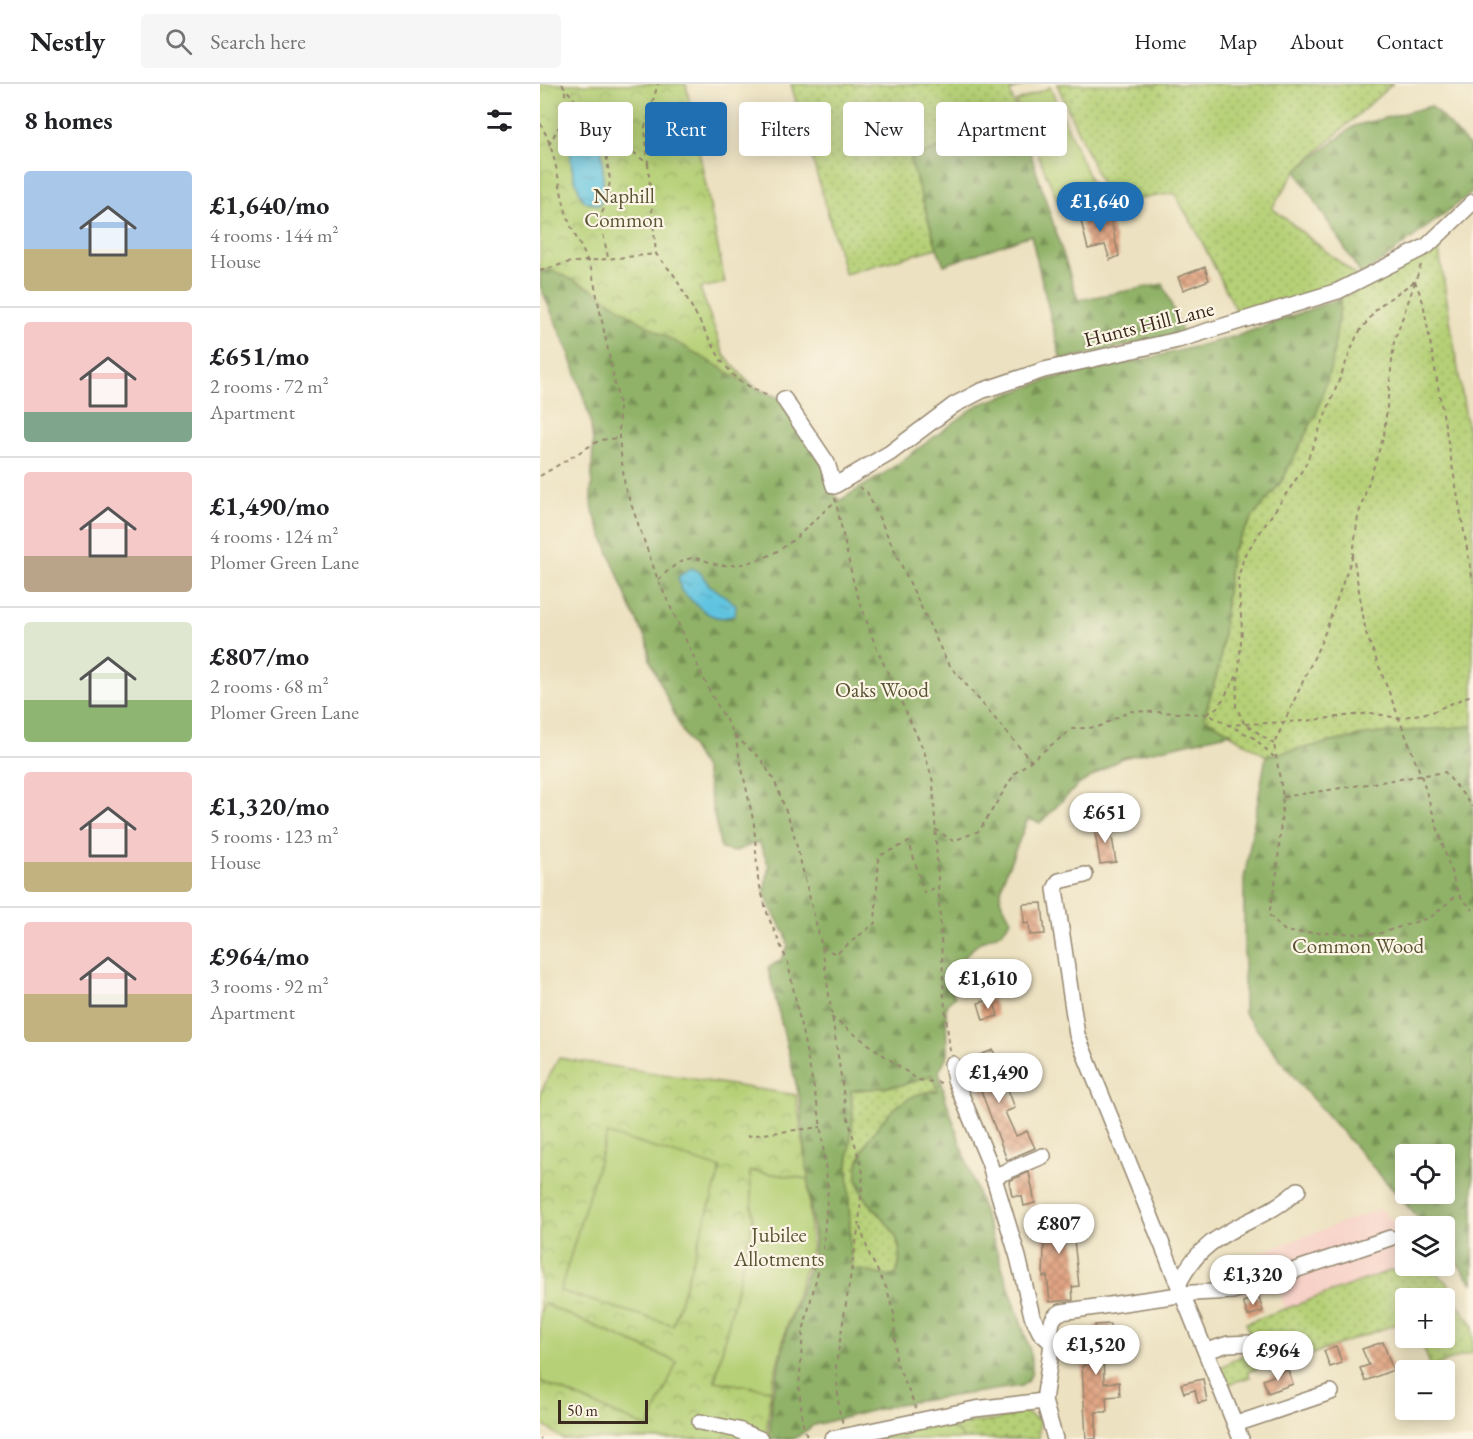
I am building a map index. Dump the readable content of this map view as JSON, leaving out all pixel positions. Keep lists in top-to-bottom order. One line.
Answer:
{"streets":{"street":["Hunts Hill Lane"]},"parks":["Naphill Common","Oaks Wood","Common Wood","Jubilee Allotments"],"scale_bar":"50 m","page":{"header":"Nestly","search":"Search here","nav":["Home","Map","About","Contact"],"heading":"8 homes","chip":["Buy","Rent","Filters","New","Apartment"],"list":[{"name":"£1,640/mo","note":"4 rooms · 144 m² · House"},{"name":"£651/mo","note":"2 rooms · 72 m² · Apartment"},{"name":"£1,490/mo","note":"4 rooms · 124 m² · Plomer Green Lane"},{"name":"£807/mo","note":"2 rooms · 68 m² · Plomer Green Lane"},{"name":"£1,320/mo","note":"5 rooms · 123 m² · House"},{"name":"£964/mo","note":"3 rooms · 92 m² · Apartment"}],"price":["£1,640","£651","£1,610","£1,490","£807","£1,320","£1,520","£964"],"map_buttons":["+","−"],"scale":"50 m"}}
